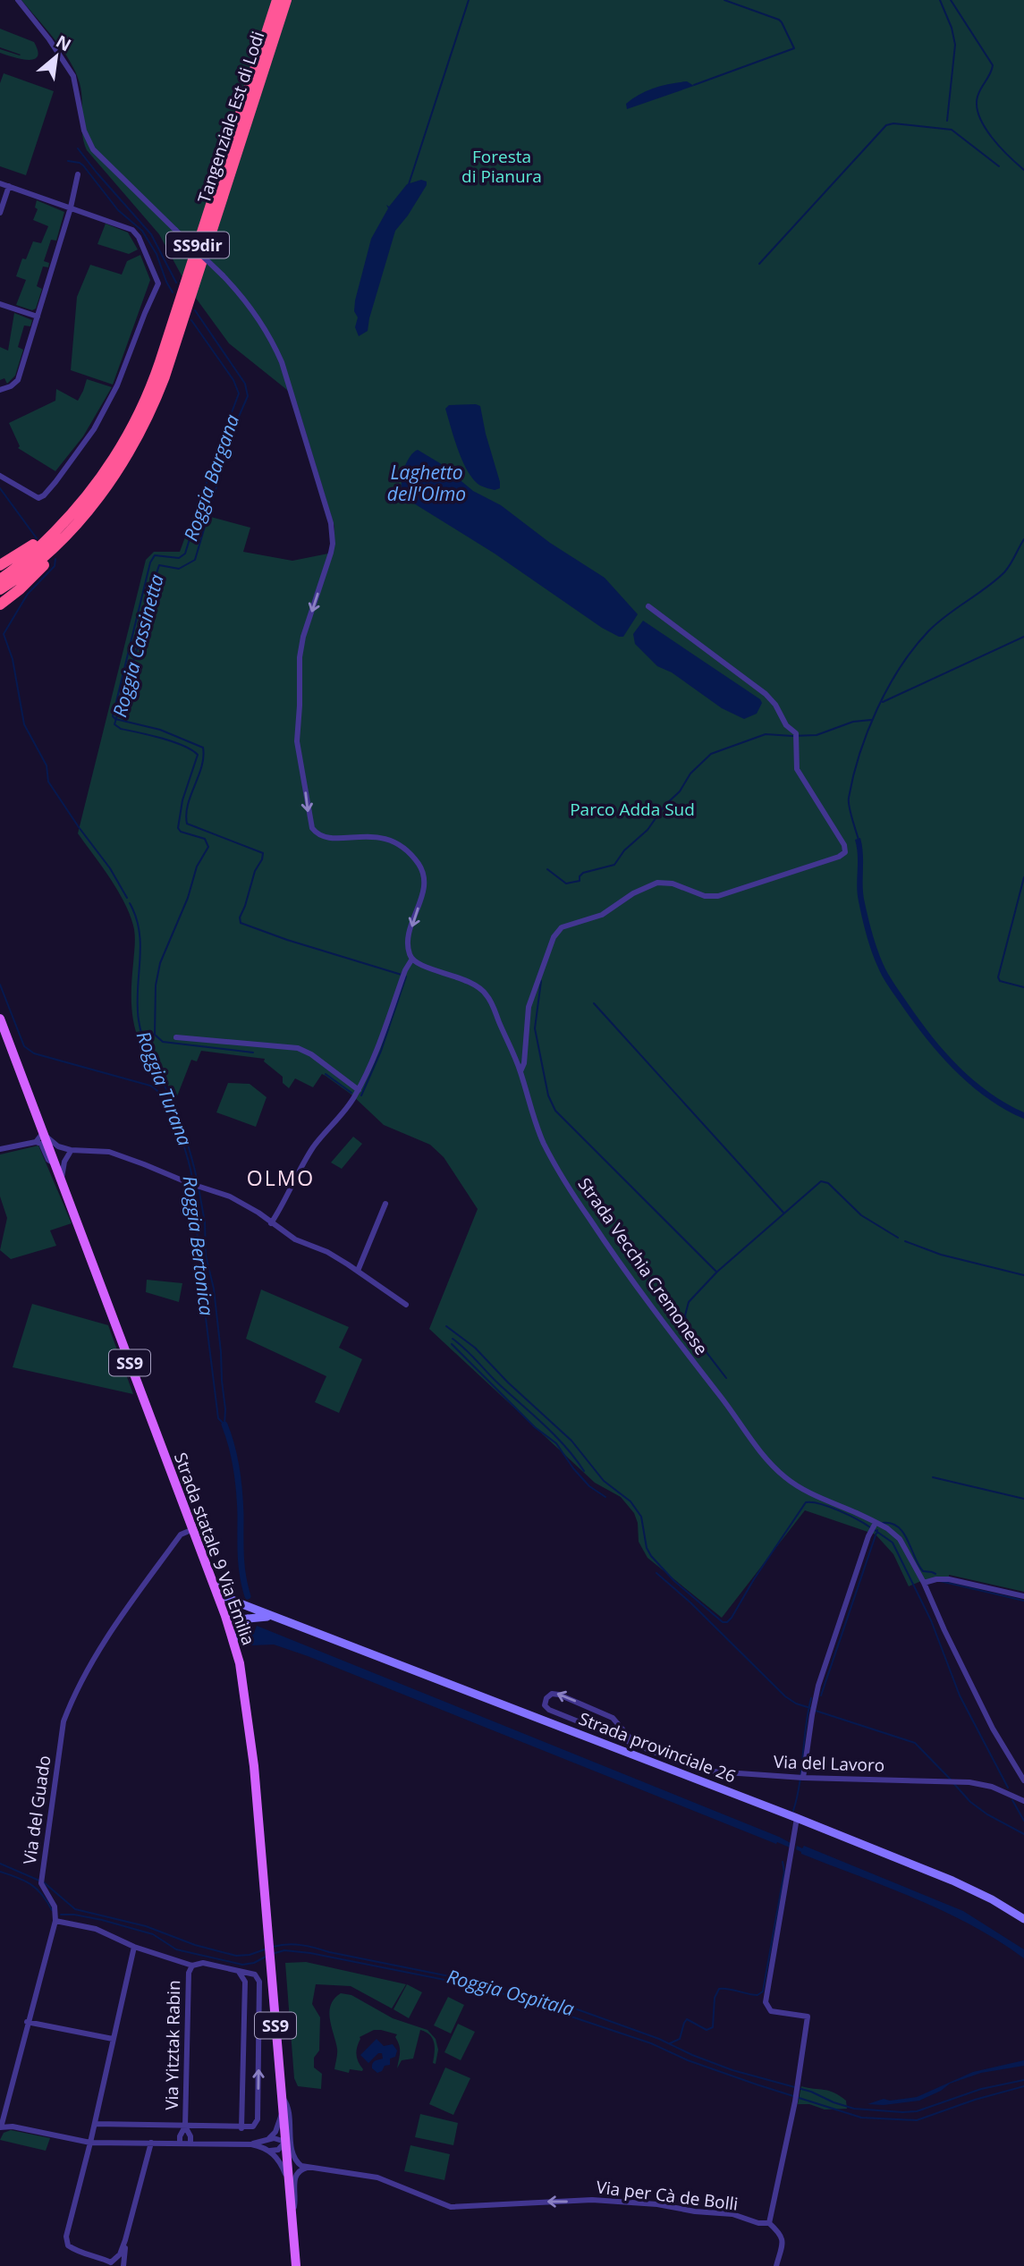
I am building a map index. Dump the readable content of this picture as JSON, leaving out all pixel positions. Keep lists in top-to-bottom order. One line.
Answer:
{"streets":{"highway":["Tangenziale Est di Lodi","SS9dir"],"main road":["SS9","Strada statale 9 Via Emilia","Strada provinciale 26"],"street":["Strada Vecchia Cremonese","Via del Lavoro","Via del Guado","Via Yitztak Rabin","Via per Cà de Bolli"]},"crossings":[["Strada statale 9 Via Emilia","Strada provinciale 26"],["Strada statale 9 Via Emilia","Via del Guado"]],"one_way":["Via per Cà de Bolli"],"districts":["OLMO"],"water":["Laghetto dell'Olmo","Roggia Bargana","Roggia Cassinetta","Roggia Turana","Roggia Bertonica","Roggia Ospitala"],"parks":["Foresta di Pianura","Parco Adda Sud"],"north":"top right"}
